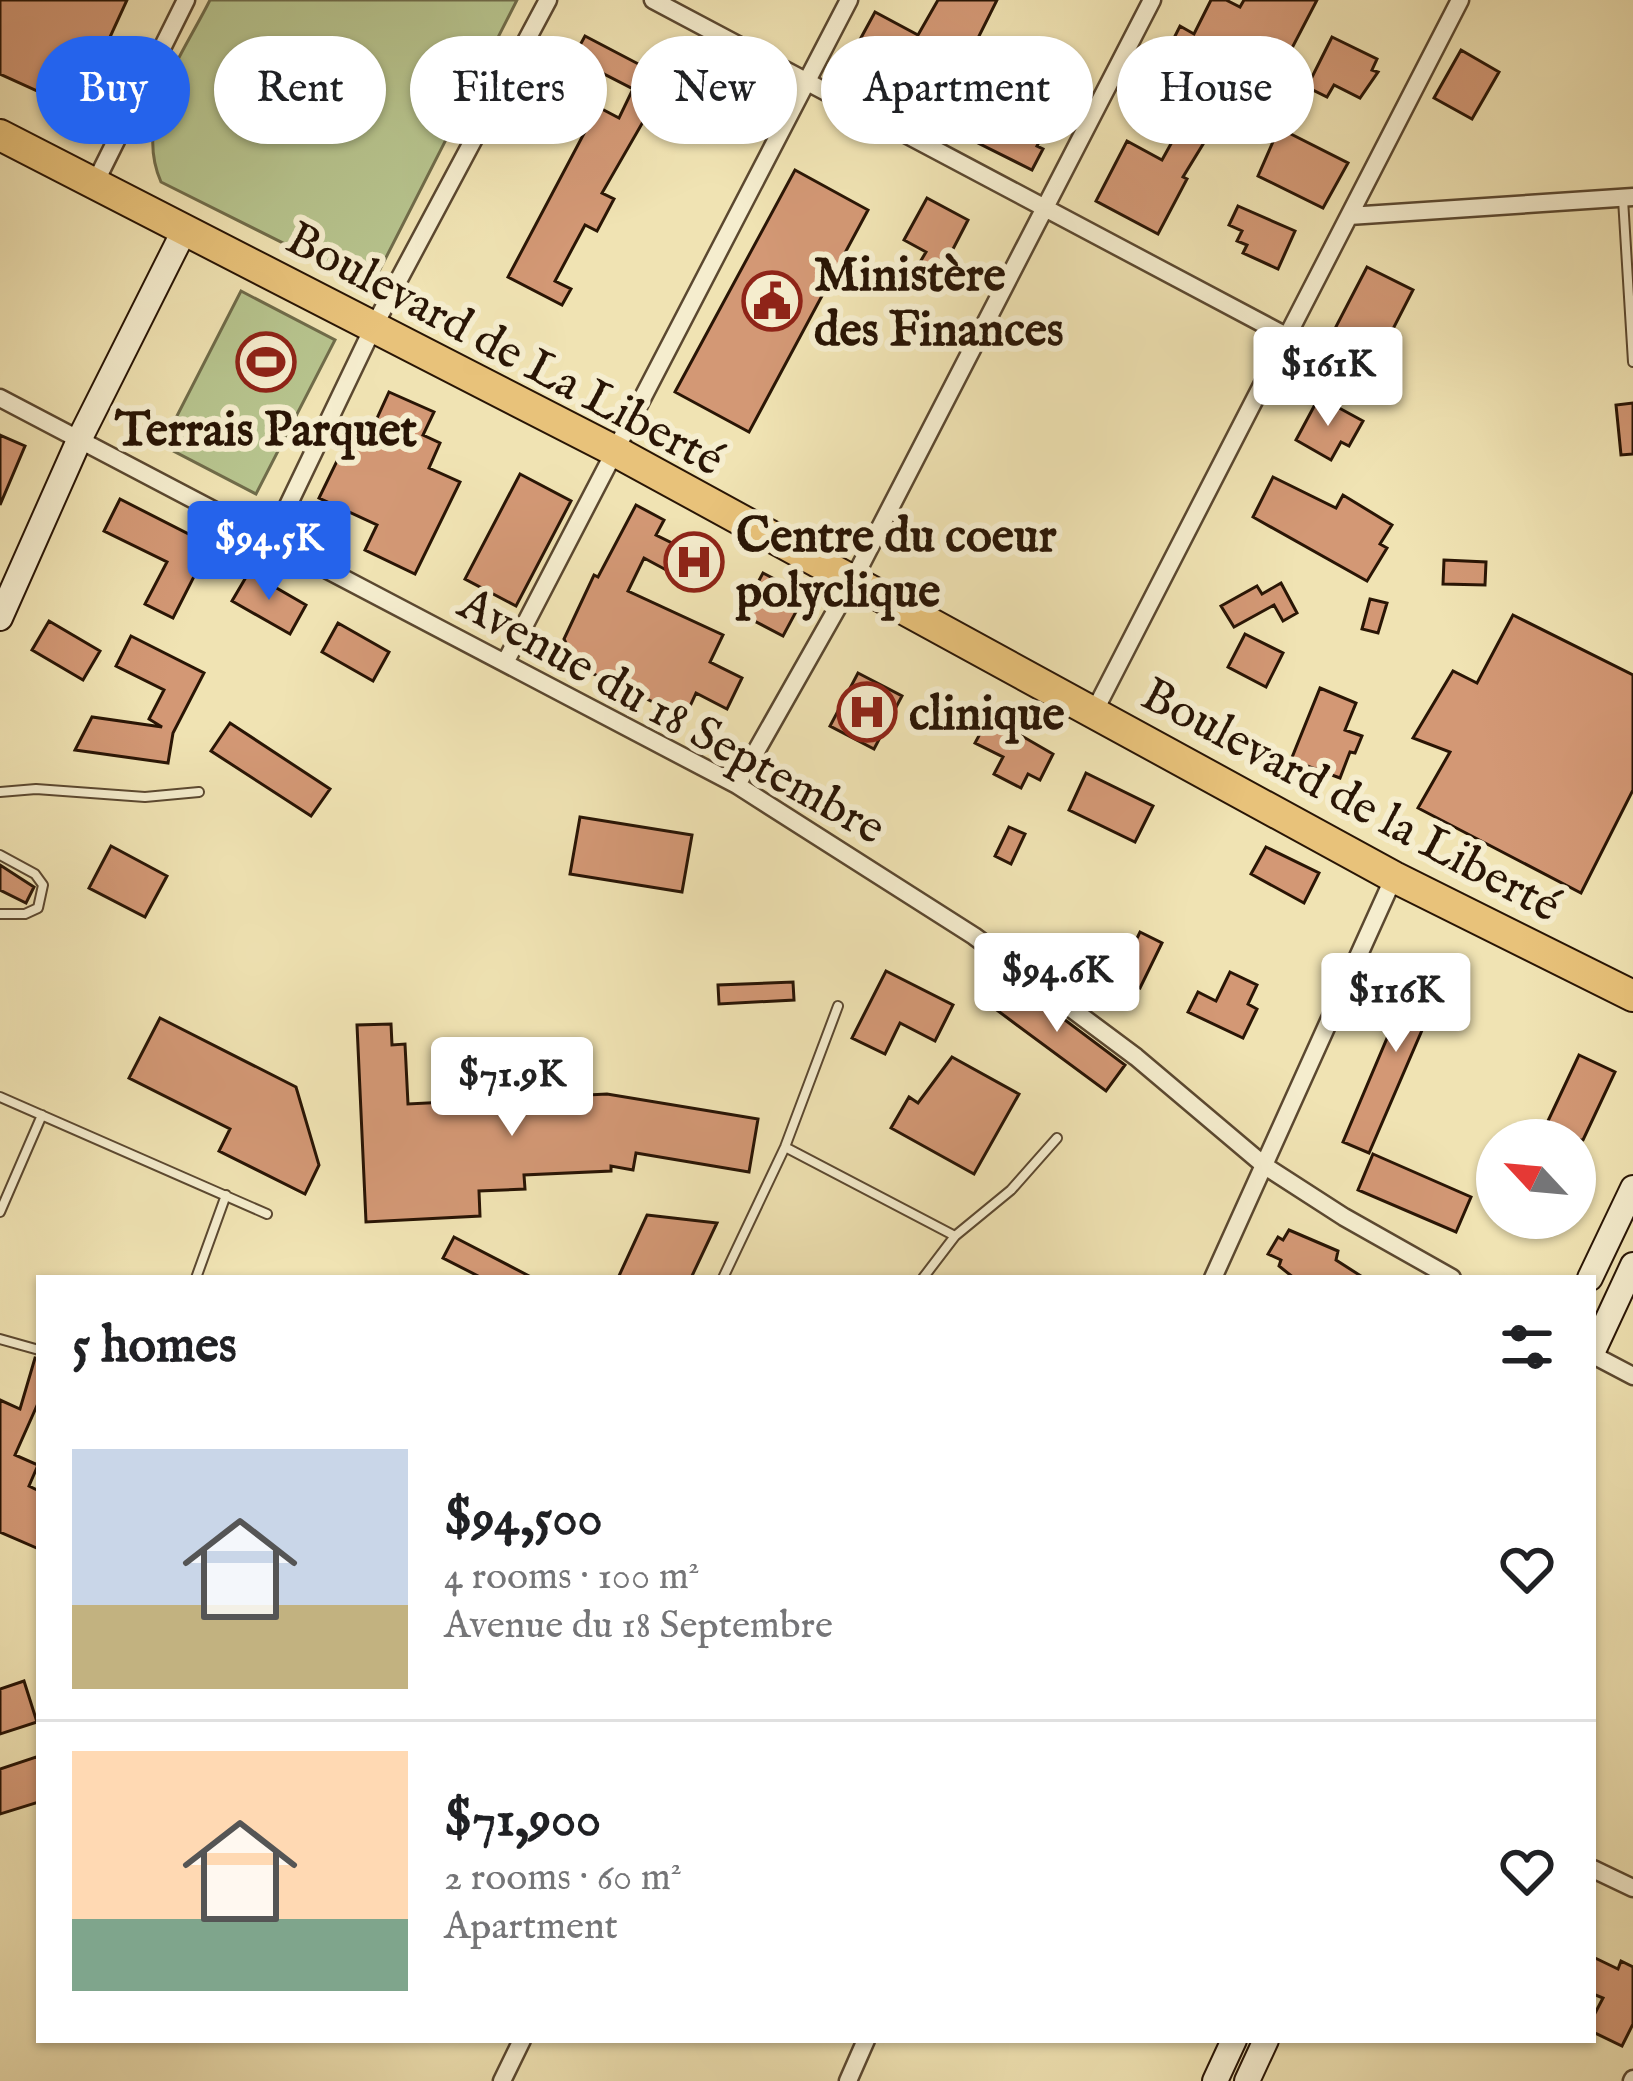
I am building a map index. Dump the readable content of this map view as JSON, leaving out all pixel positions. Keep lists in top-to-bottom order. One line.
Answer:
{"streets":{"highway":["Boulevard de La Liberté","Boulevard de la Liberté"],"street":["Avenue du 18 Septembre"]},"crossings":[["Boulevard de La Liberté","Boulevard de la Liberté"]],"places":{"public building":["Ministère des Finances"],"sports":["Terrais Parquet"],"hospital":["Centre du coeur polyclique","clinique"]},"north":"top left","page":{"chip":["Buy","Rent","Filters","New","Apartment","House"],"price":["$161K","$94.5K","$94.6K","$116K","$71.9K"],"heading":"5 homes","list":[{"name":"$94,500","note":"4 rooms · 100 m² · Avenue du 18 Septembre"},{"name":"$71,900","note":"2 rooms · 60 m² · Apartment"}]}}
